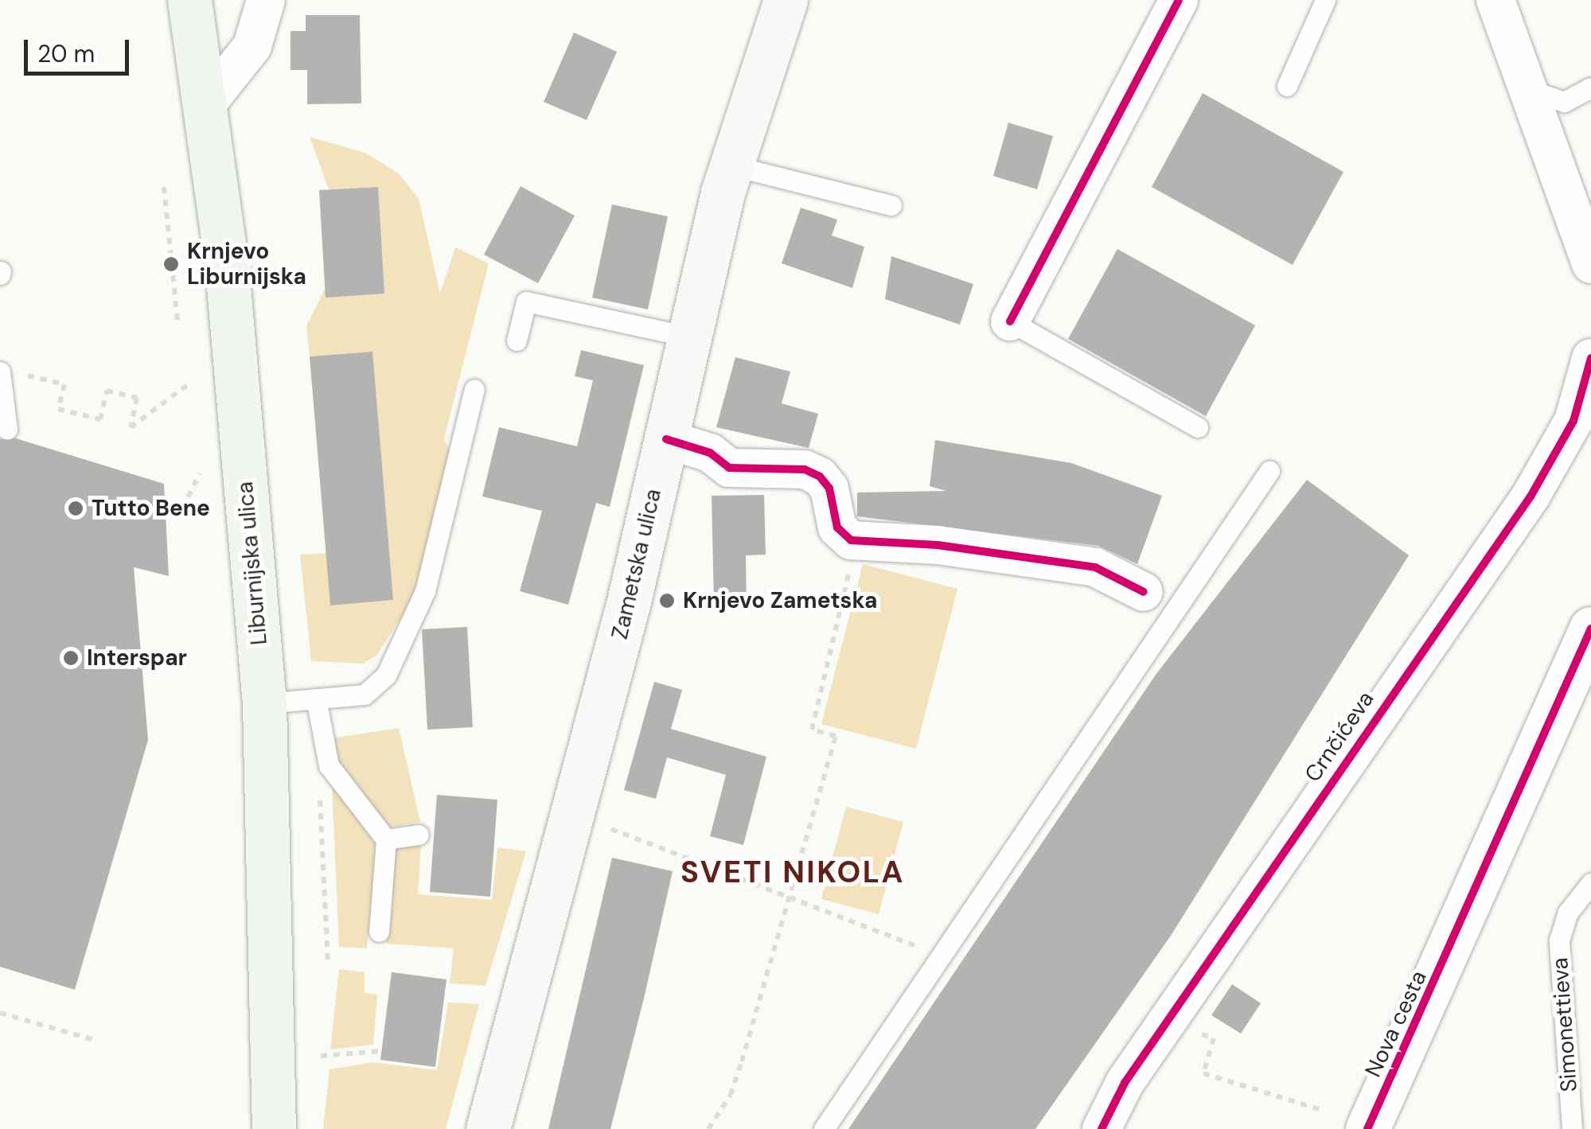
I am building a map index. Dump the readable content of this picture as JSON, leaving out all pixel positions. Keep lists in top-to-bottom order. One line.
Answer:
{"streets":{"main road":["Liburnijska ulica","Zametska ulica"],"street":["Crnčićeva","Nova cesta"],"lane":["Simonettieva"]},"districts":["SVETI NIKOLA"],"places":["Krnjevo Liburnijska","Tutto Bene","Krnjevo Zametska","Interspar"],"scale_bar":"20 m"}
